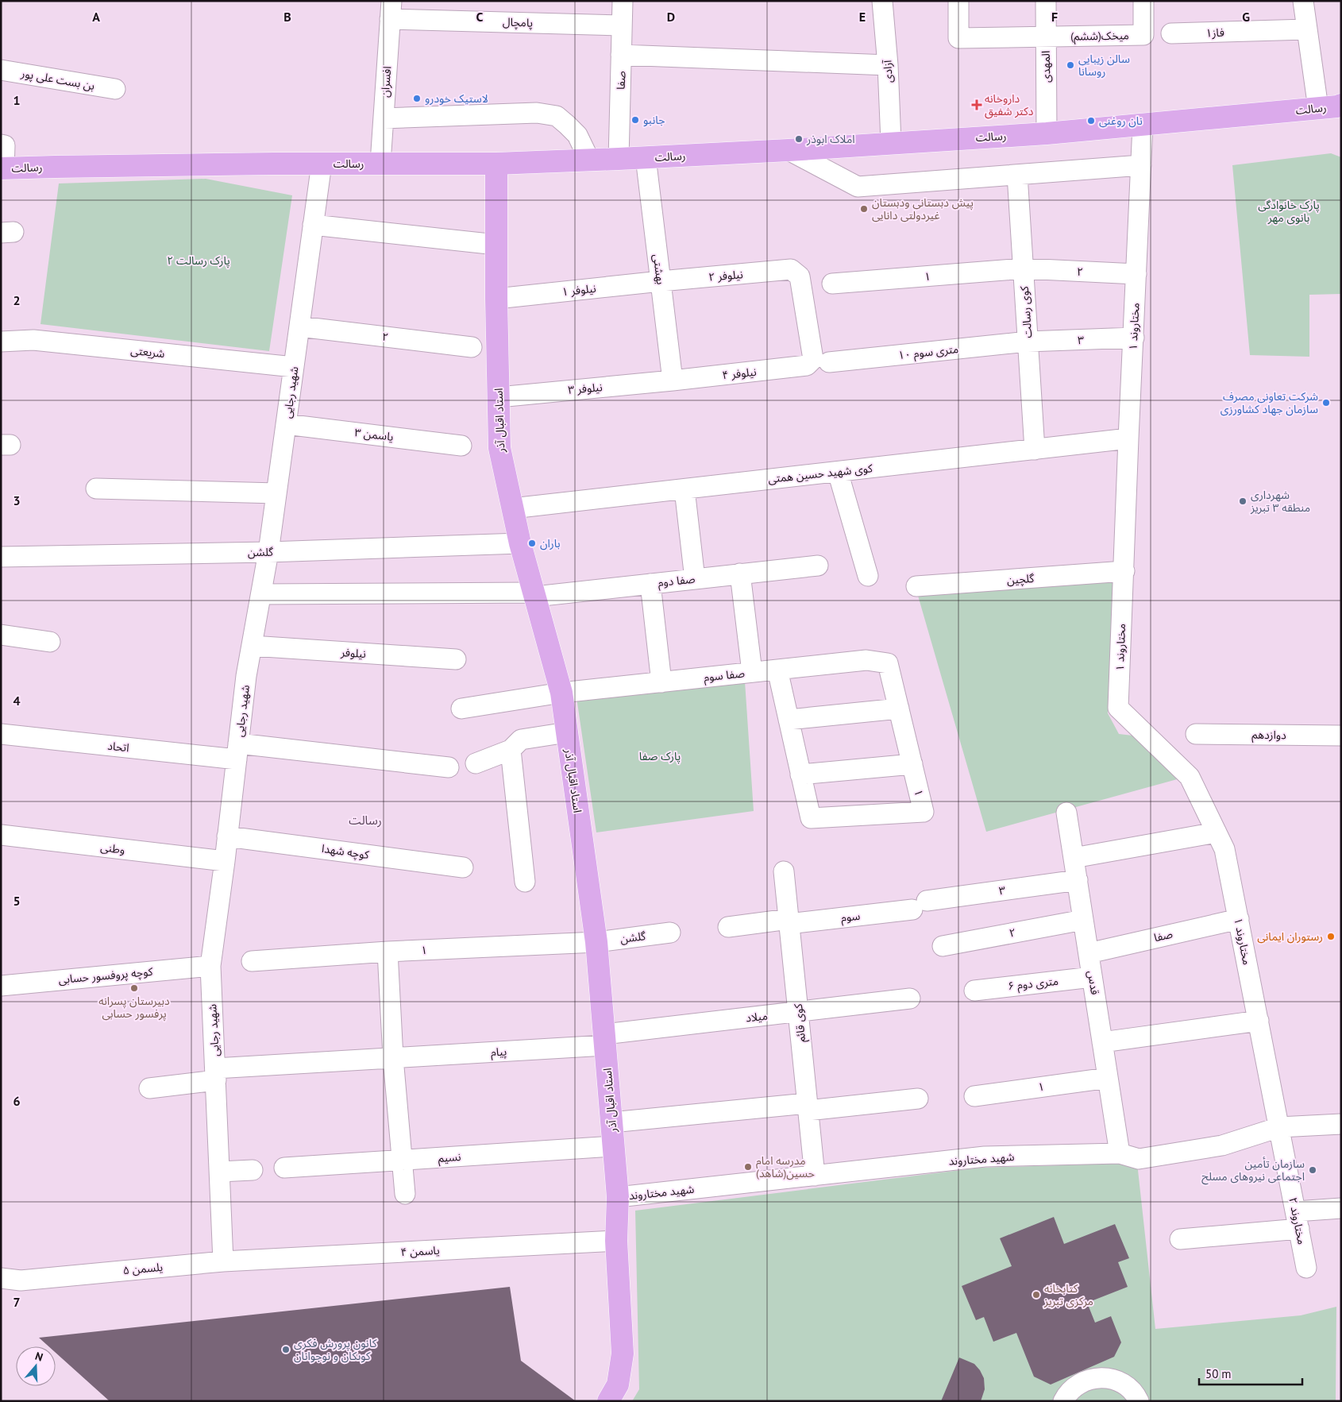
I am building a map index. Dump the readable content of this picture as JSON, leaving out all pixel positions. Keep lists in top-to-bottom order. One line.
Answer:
{"streets":{"main road":["رسالت","استاد اقبال آذر"],"street":["پامچال","فاز۱","میخک(ششم)","المهدی","آزادی","بن بست علی پور","صفا","افسران","بهشتی","۲","نیلوفر ۲","۱","نیلوفر ۱","کوی رسالت","مختاروند ۱","۳","شریعتی","۱۰ متری سوم","نیلوفر ۴","نیلوفر ۳","شهید رجایی","یاسمن ۳","کوی شهید حسین همتی","گلشن","گلچین","صفا دوم","نیلوفر","صفا سوم","دوازدهم","اتحاد","وطنی","کوچه شهدا","سوم","کوچه پروفسور حسابی","قدس","۶ متری دوم","میلاد","کوی قائم","پیام","نسیم","شهید مختاروند","مختاروند ۲","یاسمن ۴","یلسمن ۵"]},"crossings":[["پامچال","صفا"],["پامچال","افسران"],["میخک(ششم)","المهدی"],["المهدی","رسالت"],["آزادی","رسالت"],["صفا","رسالت"],["صفا","مختاروند ۱"],["صفا","قدس"],["افسران","رسالت"],["رسالت","بهشتی"],["رسالت","مختاروند ۱"],["رسالت","شهید رجایی"],["رسالت","استاد اقبال آذر"],["بهشتی","نیلوفر ۲"],["بهشتی","نیلوفر ۱"],["بهشتی","نیلوفر ۴"],["بهشتی","نیلوفر ۳"],["۲","۱"],["۲","کوی رسالت"],["۲","مختاروند ۱"],["۲","شهید رجایی"],["۲","قدس"],["نیلوفر ۲","نیلوفر ۱"],["نیلوفر ۲","نیلوفر ۴"],["۱","کوی رسالت"],["۱","استاد اقبال آذر"],["۱","گلشن"],["۱","صفا سوم"],["۱","قدس"],["نیلوفر ۱","استاد اقبال آذر"],["کوی رسالت","۳"],["کوی رسالت","۱۰ متری سوم"],["کوی رسالت","کوی شهید حسین همتی"],["مختاروند ۱","۳"],["مختاروند ۱","کوی شهید حسین همتی"],["مختاروند ۱","گلچین"],["مختاروند ۱","شهید مختاروند"],["مختاروند ۱","مختاروند ۲"],["۳","۱۰ متری سوم"],["۳","سوم"],["۳","قدس"],["شریعتی","شهید رجایی"],["نیلوفر ۴","نیلوفر ۳"],["نیلوفر ۳","استاد اقبال آذر"],["شهید رجایی","یاسمن ۳"],["شهید رجایی","گلشن"],["شهید رجایی","صفا دوم"],["شهید رجایی","نیلوفر"],["شهید رجایی","اتحاد"],["شهید رجایی","وطنی"],["شهید رجایی","کوچه شهدا"],["شهید رجایی","کوچه پروفسور حسابی"],["شهید رجایی","پیام"],["شهید رجایی","یاسمن ۴"],["شهید رجایی","یلسمن ۵"],["استاد اقبال آذر","کوی شهید حسین همتی"],["استاد اقبال آذر","گلشن"],["استاد اقبال آذر","صفا دوم"],["استاد اقبال آذر","صفا سوم"],["استاد اقبال آذر","میلاد"],["استاد اقبال آذر","پیام"],["استاد اقبال آذر","نسیم"],["استاد اقبال آذر","شهید مختاروند"],["استاد اقبال آذر","یاسمن ۴"],["سوم","کوی قائم"],["قدس","۶ متری دوم"],["قدس","شهید مختاروند"],["میلاد","کوی قائم"],["میلاد","پیام"],["کوی قائم","شهید مختاروند"],["شهید مختاروند","مختاروند ۲"],["یاسمن ۴","یلسمن ۵"]],"districts":["رسالت"],"parks":["پارک خانوادگی بانوی مهر","پارک رسالت ۲","پارک صفا"],"places":{"other":["سالن زیبایی روسانا","لاستیک خودرو","جانبو","نان روغنی","املاک ابوذر","پیش دبستانی ودبستان غیردولتی دانایی","شرکت تعاونی مصرف سازمان جهاد کشاورزی","شهرداری منطقه ۳ تبریز","باران","رستوران ایمانی","دبیرستان پسرانه پرفسور حسابی","مدرسه امام حسین(شاهد)","سازمان تأمین اجتماعی نیروهای مسلح","کتابخانه مرکزى تبریز","کانون پرورش فکرى کوىکان و نوجوانان"],"health":["داروخانه دکتر شفیق"]},"scale_bar":"50 m","north":"top","grid":{"columns":["A","B","C","D","E","F","G"],"rows":["1","2","3","4","5","6","7"]}}
